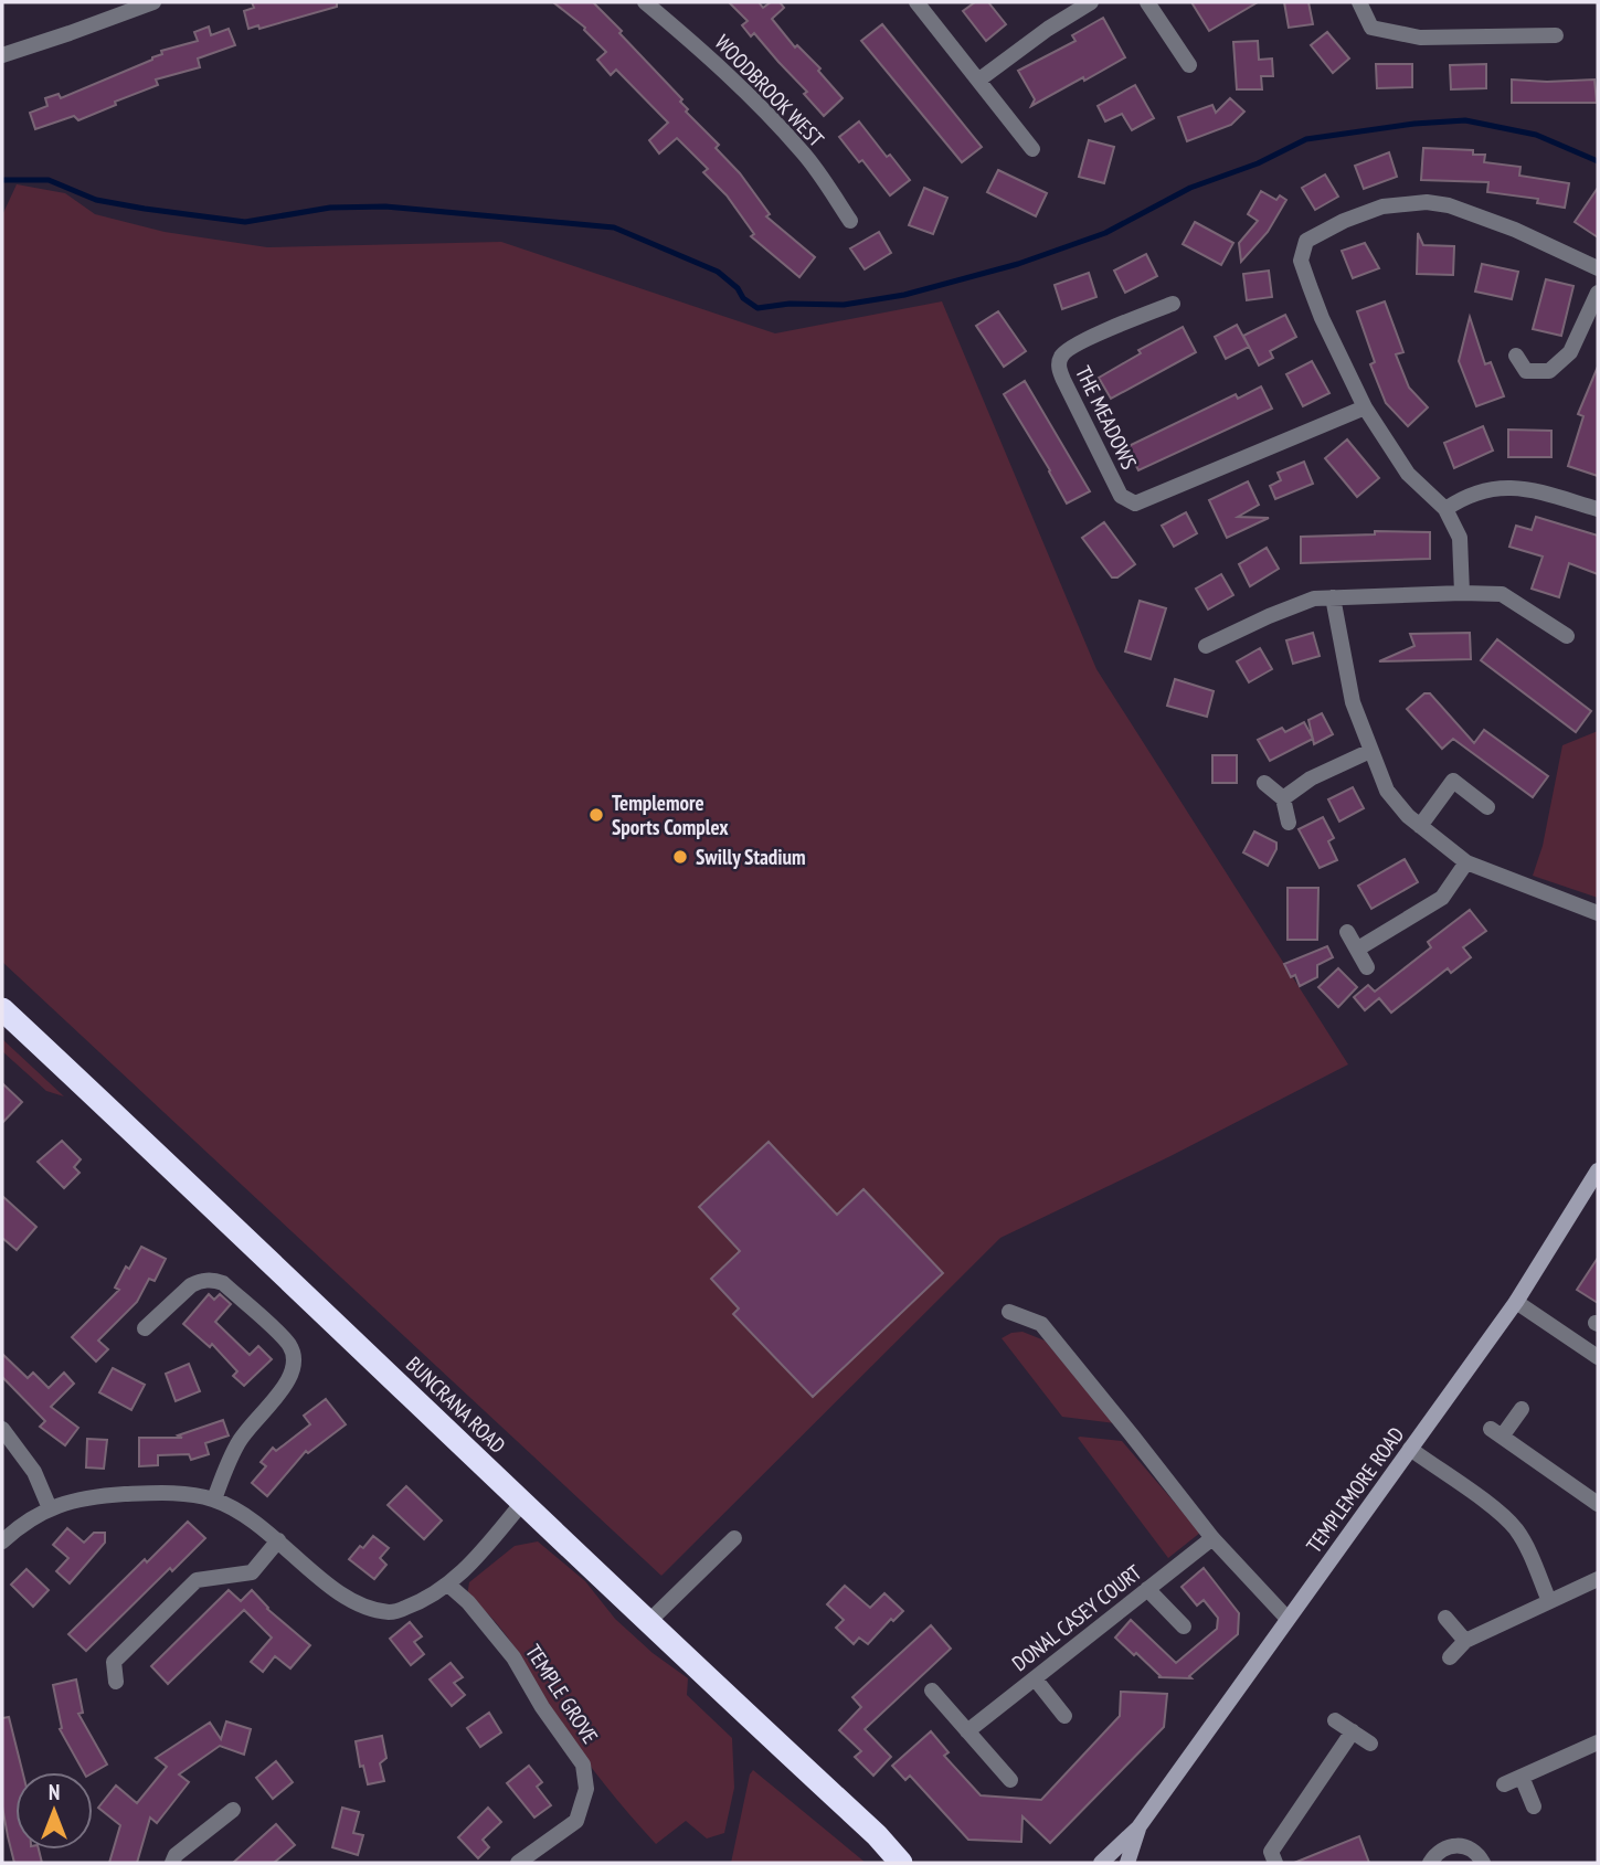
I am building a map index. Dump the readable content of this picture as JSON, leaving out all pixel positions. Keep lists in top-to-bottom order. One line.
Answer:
{"streets":{"highway":["BUNCRANA ROAD"],"main road":["TEMPLEMORE ROAD"],"street":["WOODBROOK WEST","THE MEADOWS","DONAL CASEY COURT","TEMPLE GROVE"]},"places":["Templemore Sports Complex","Swilly Stadium"],"north":"top"}
